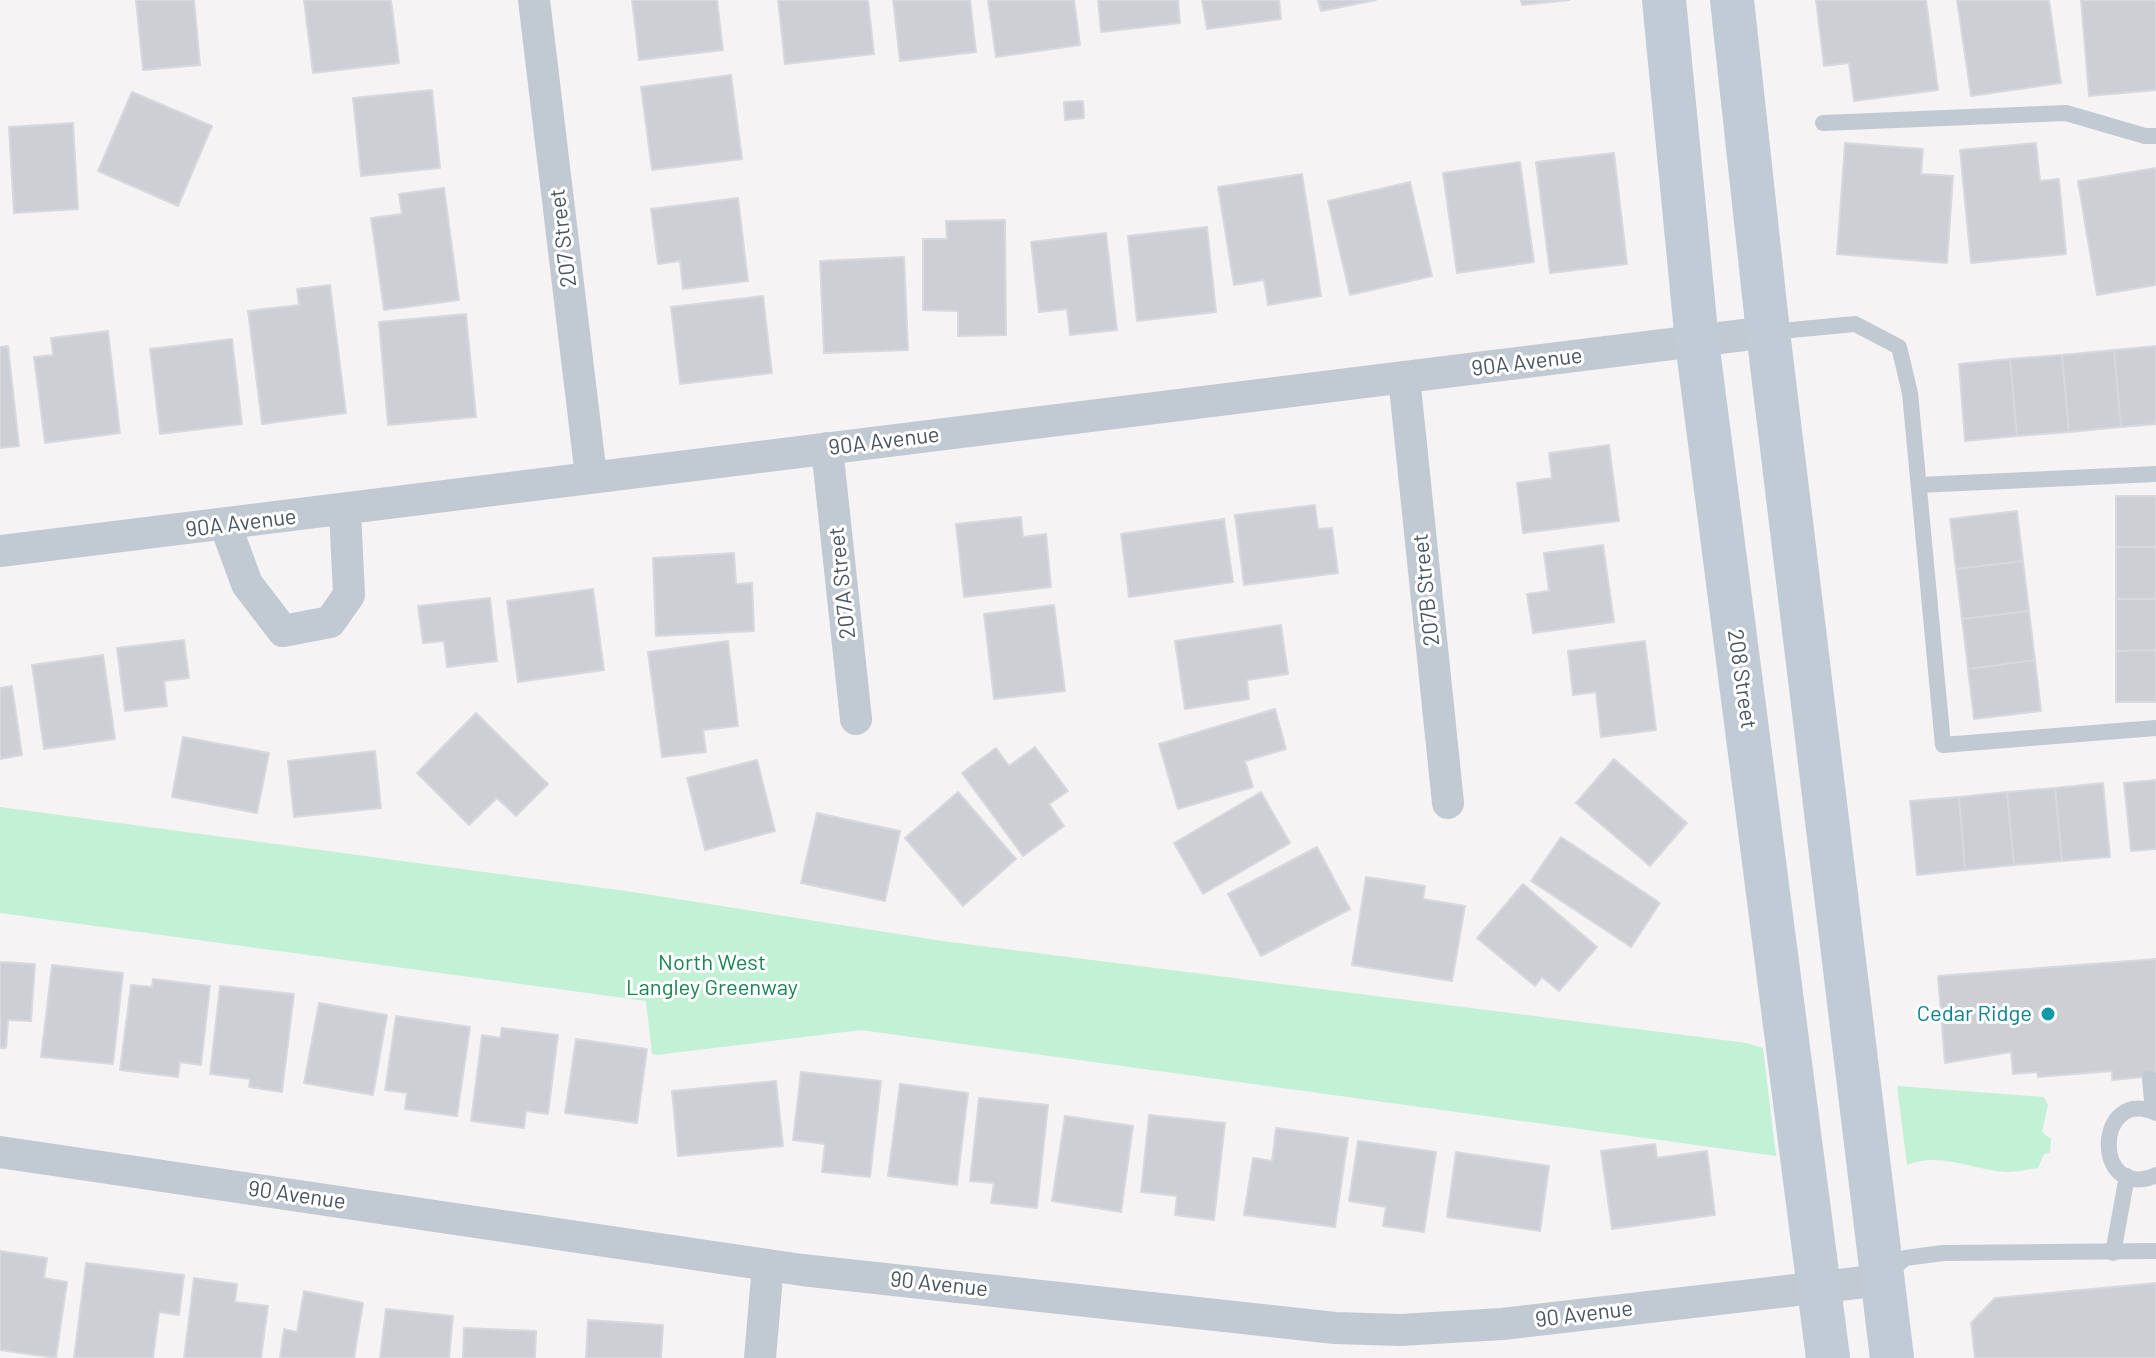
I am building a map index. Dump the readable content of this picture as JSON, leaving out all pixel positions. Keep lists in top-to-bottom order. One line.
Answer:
{"streets":{"main road":["208 Street"],"street":["207 Street","90A Avenue","207A Street","207B Street","90 Avenue"]},"crossings":[["207 Street","90A Avenue"],["90A Avenue","207A Street"],["90A Avenue","207B Street"],["90A Avenue","208 Street"],["208 Street","90 Avenue"]],"parks":["North West Langley Greenway"],"places":["Cedar Ridge"]}
